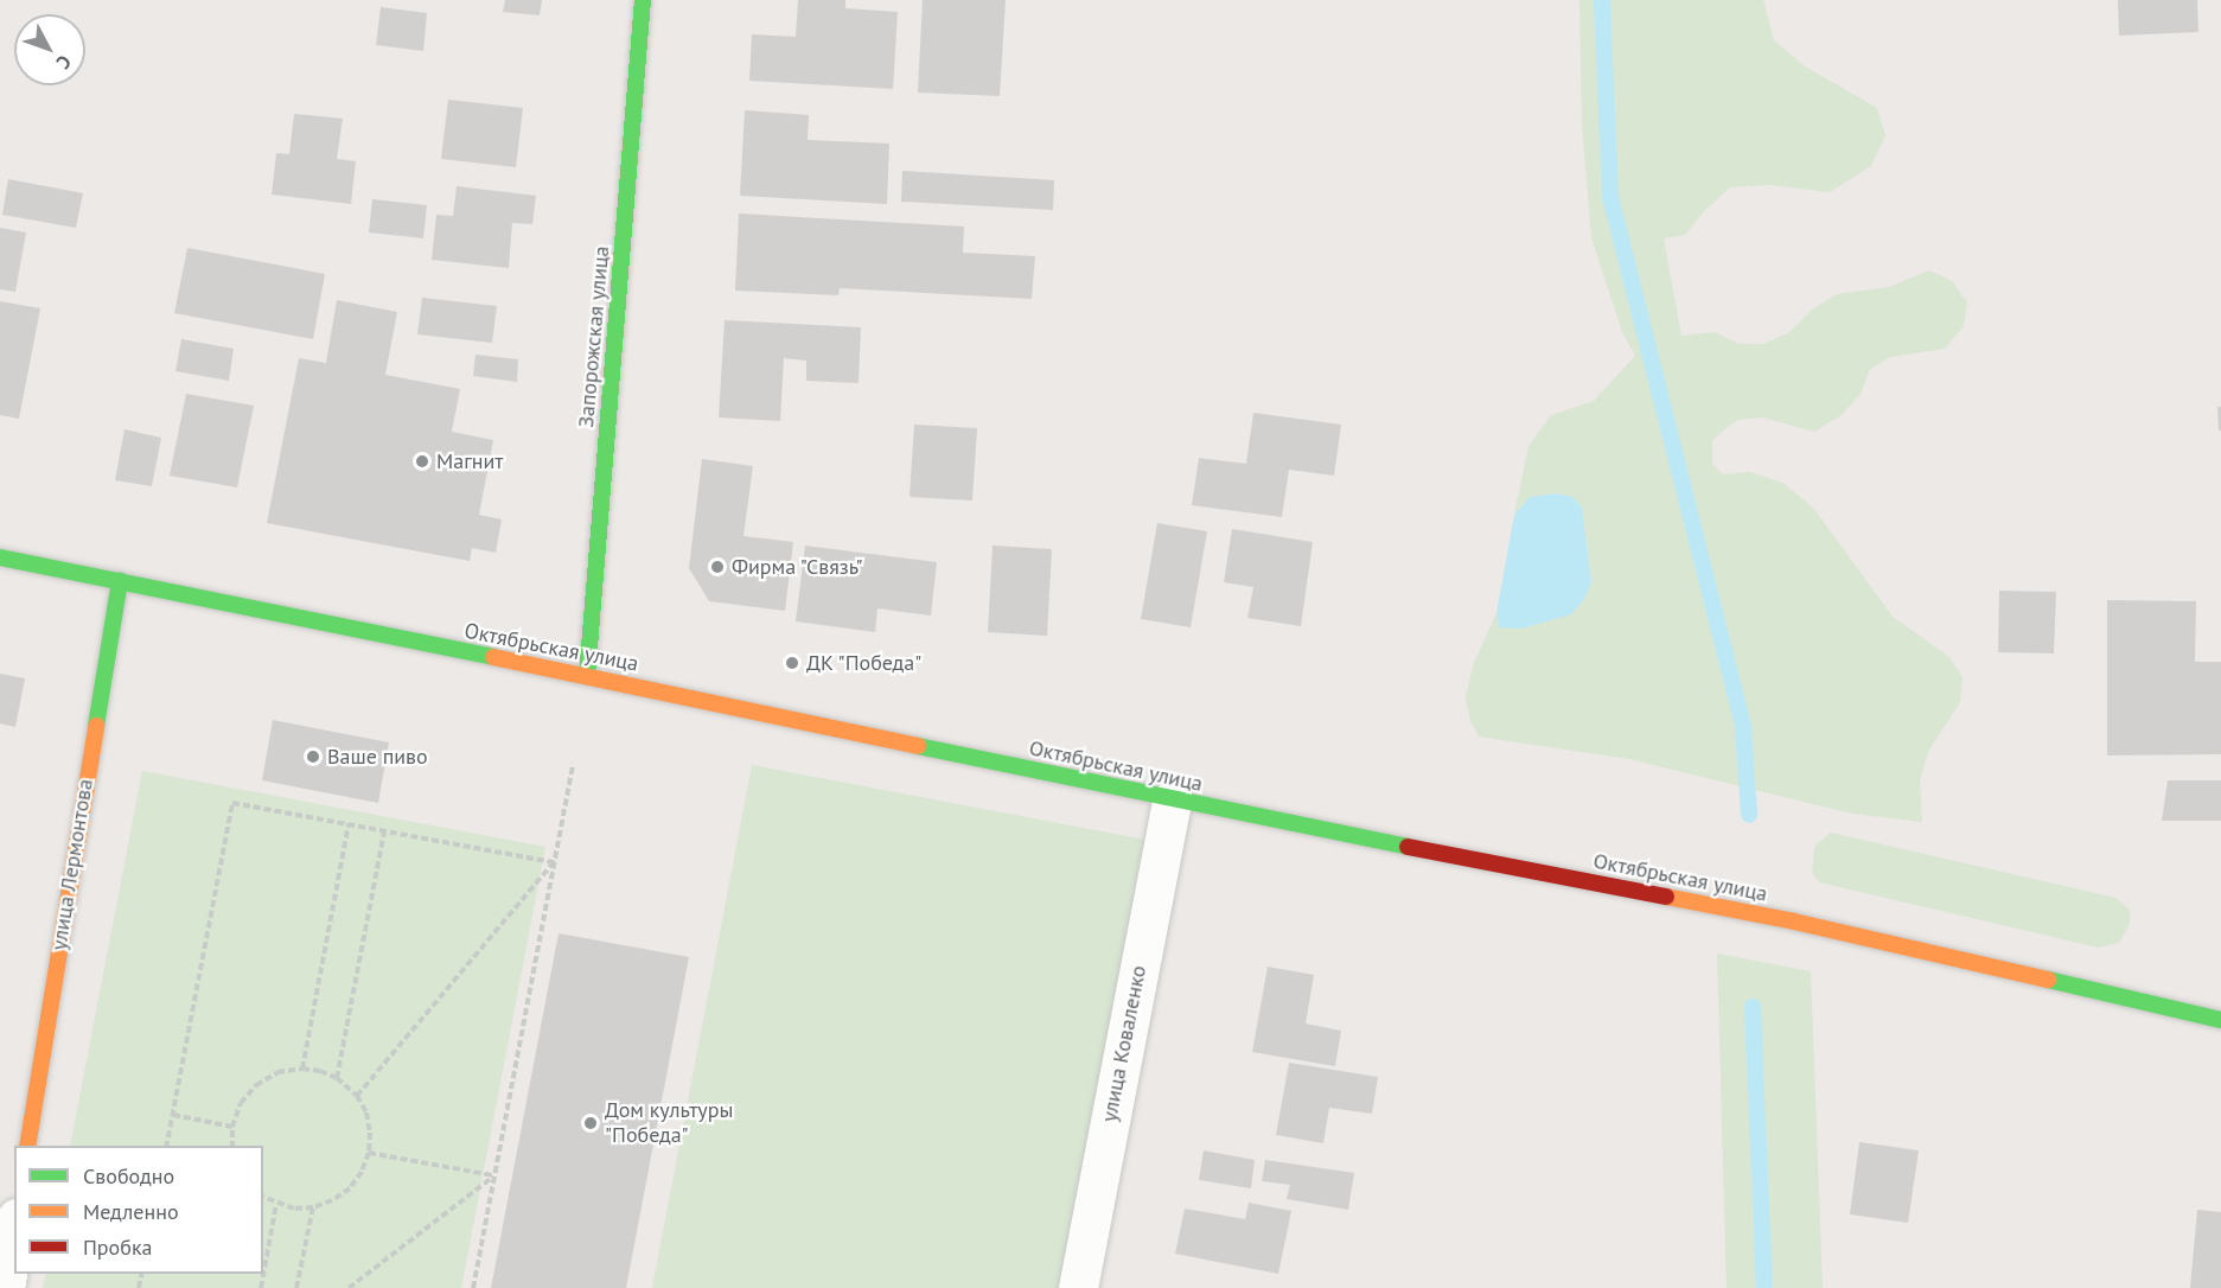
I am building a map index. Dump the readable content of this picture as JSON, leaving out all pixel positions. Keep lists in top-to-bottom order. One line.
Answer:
{"streets":{"street":["Запорожская улица","Октябрьская улица","улица Лермонтова","улица Коваленко"]},"crossings":[["Запорожская улица","Октябрьская улица"],["Октябрьская улица","улица Лермонтова"],["Октябрьская улица","улица Коваленко"]],"places":["Магнит","Фирма \"Связь\"","ДК \"Победа\"","Ваше пиво","Дом культуры \"Победа\""],"legend":["Свободно","Медленно","Пробка"],"north":"bottom right"}
